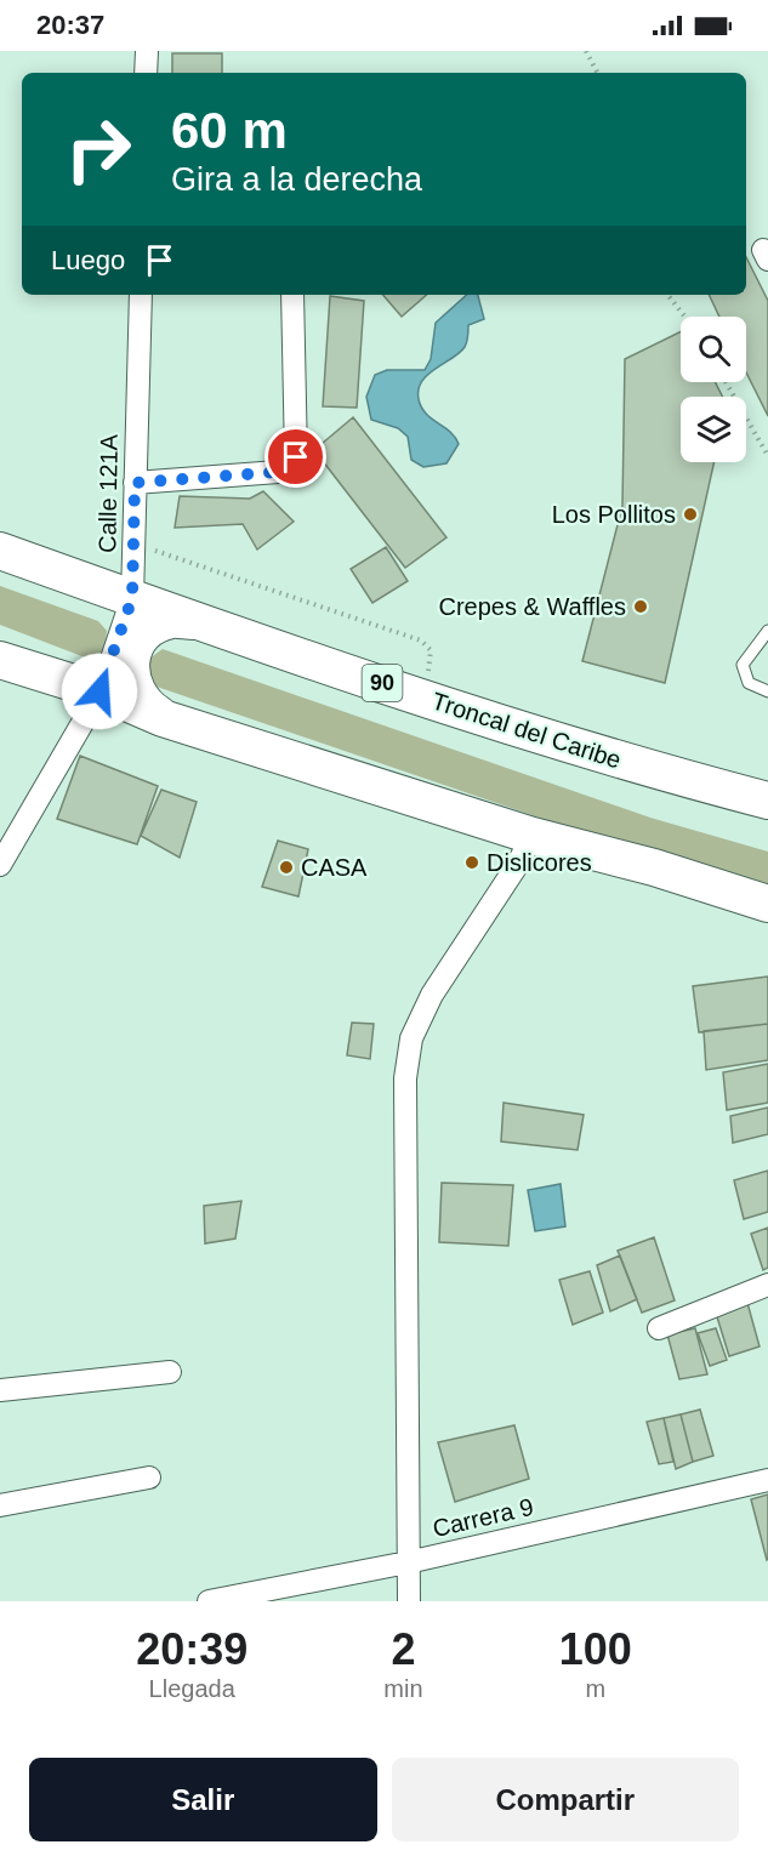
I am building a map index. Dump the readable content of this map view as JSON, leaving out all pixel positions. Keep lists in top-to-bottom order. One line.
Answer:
{"streets":{"highway":["90","Troncal del Caribe"],"street":["Calle 121A","Carrera 9"]},"crossings":[["Calle 121A","Troncal del Caribe"]],"places":["Los Pollitos","Crepes & Waffles","Dislicores","CASA"],"page":{"status":"20:37","turn":["60 m","Gira a la derecha"],"then":"Luego","eta":["20:39","Llegada","2","min","100","m"],"buttons":["Salir","Compartir"]}}
